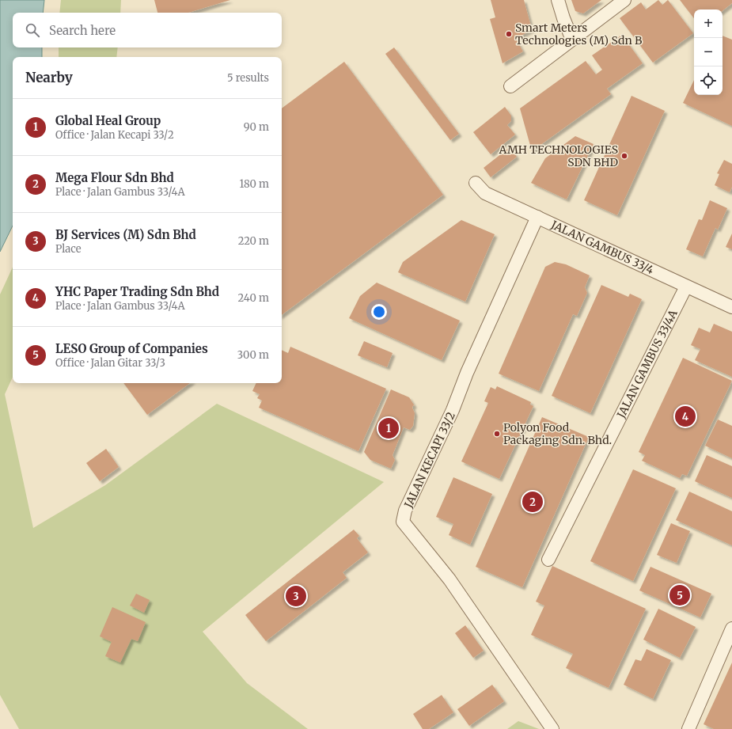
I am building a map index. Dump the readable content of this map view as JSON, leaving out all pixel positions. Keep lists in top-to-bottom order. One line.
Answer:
{"streets":{"street":["JALAN GAMBUS 33/4","JALAN GAMBUS 33/4A","JALAN KECAPI 33/2"]},"crossings":[["JALAN GAMBUS 33/4","JALAN GAMBUS 33/4A"],["JALAN GAMBUS 33/4","JALAN KECAPI 33/2"]],"places":["Smart Meters Technologies (M) Sdn B","AMH TECHNOLOGIES SDN BHD","Polyon Food Packaging Sdn. Bhd."],"page":{"map_buttons":["+","−"],"search":"Search here","heading":["Nearby","5 results"],"list":[{"mark":"1","name":"Global Heal Group","note":"Office · Jalan Kecapi 33/2","value":"90 m"},{"mark":"2","name":"Mega Flour Sdn Bhd","note":"Place · Jalan Gambus 33/4A","value":"180 m"},{"mark":"3","name":"BJ Services (M) Sdn Bhd","note":"Place","value":"220 m"},{"mark":"4","name":"YHC Paper Trading Sdn Bhd","note":"Place · Jalan Gambus 33/4A","value":"240 m"},{"mark":"5","name":"LESO Group of Companies","note":"Office · Jalan Gitar 33/3","value":"300 m"}],"pins":["4","1","2","5","3"]}}
